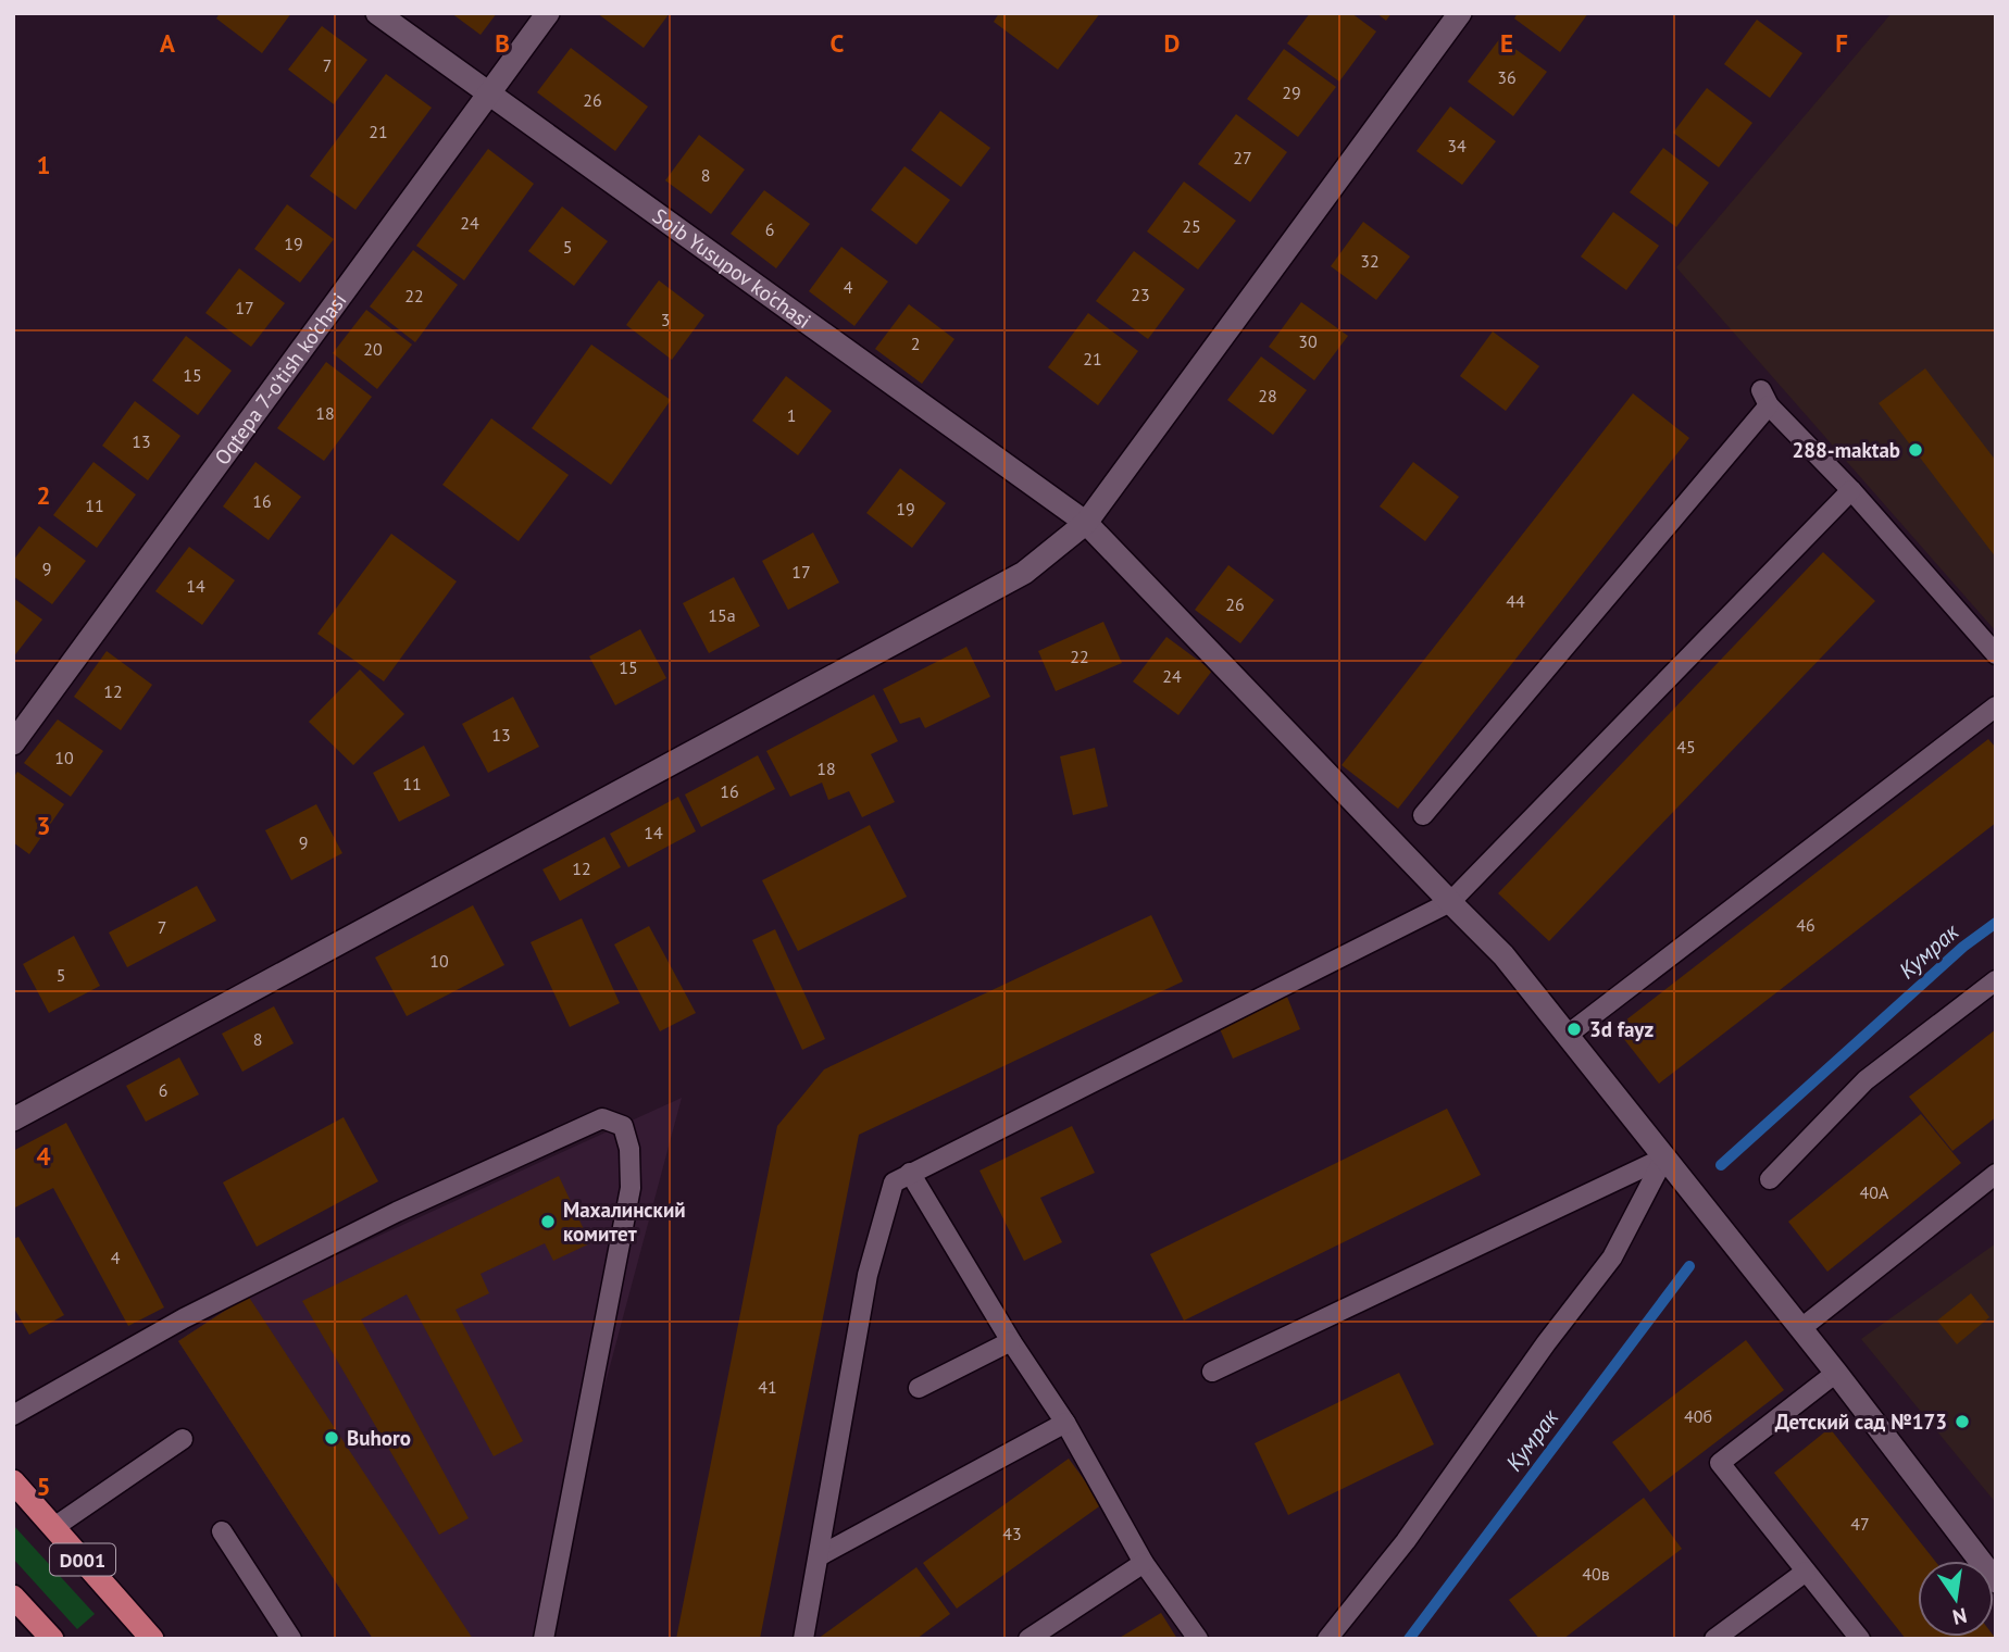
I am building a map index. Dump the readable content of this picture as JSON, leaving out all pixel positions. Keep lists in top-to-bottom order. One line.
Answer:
{"streets":{"highway":["D001"],"street":["Soib Yusupov ko'chasi","Oqtepa 7-o'tish ko'chasi"]},"crossings":[["Soib Yusupov ko'chasi","Oqtepa 7-o'tish ko'chasi"]],"water":["Кумрак"],"places":["288-maktab","3d fayz","Махалинский комитет","Детский сад №173","Buhoro"],"house_numbers":["7","36","29","26","21","34","27","8","24","25","6","19","5","32","4","23","22","17","3","30","2","20","21","15","28","18","1","13","16","11","19","9","17","14","44","26","15a","22","15","24","12","13","45","10","18","11","16","14","9","12","46","7","10","5","8","6","40A","4","41","40б","47","43","40в"],"north":"bottom","grid":{"columns":["A","B","C","D","E","F"],"rows":["1","2","3","4","5"]}}
